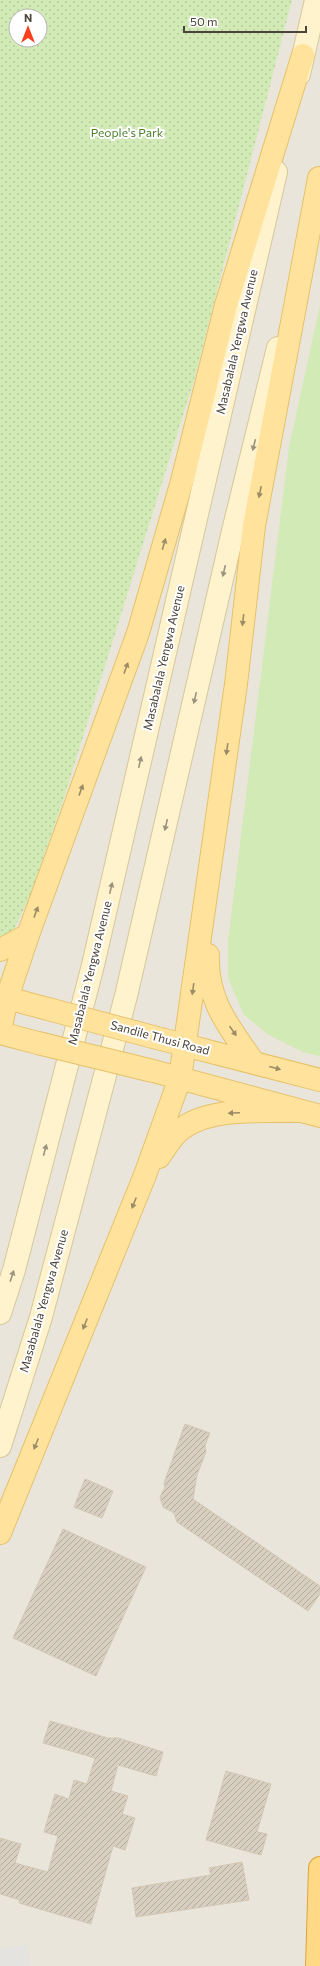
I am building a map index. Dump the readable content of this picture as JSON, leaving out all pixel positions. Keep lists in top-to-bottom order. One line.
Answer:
{"streets":{"main road":["Masabalala Yengwa Avenue","Sandile Thusi Road"]},"parks":["People's Park"],"scale_bar":"50 m","north":"top"}
